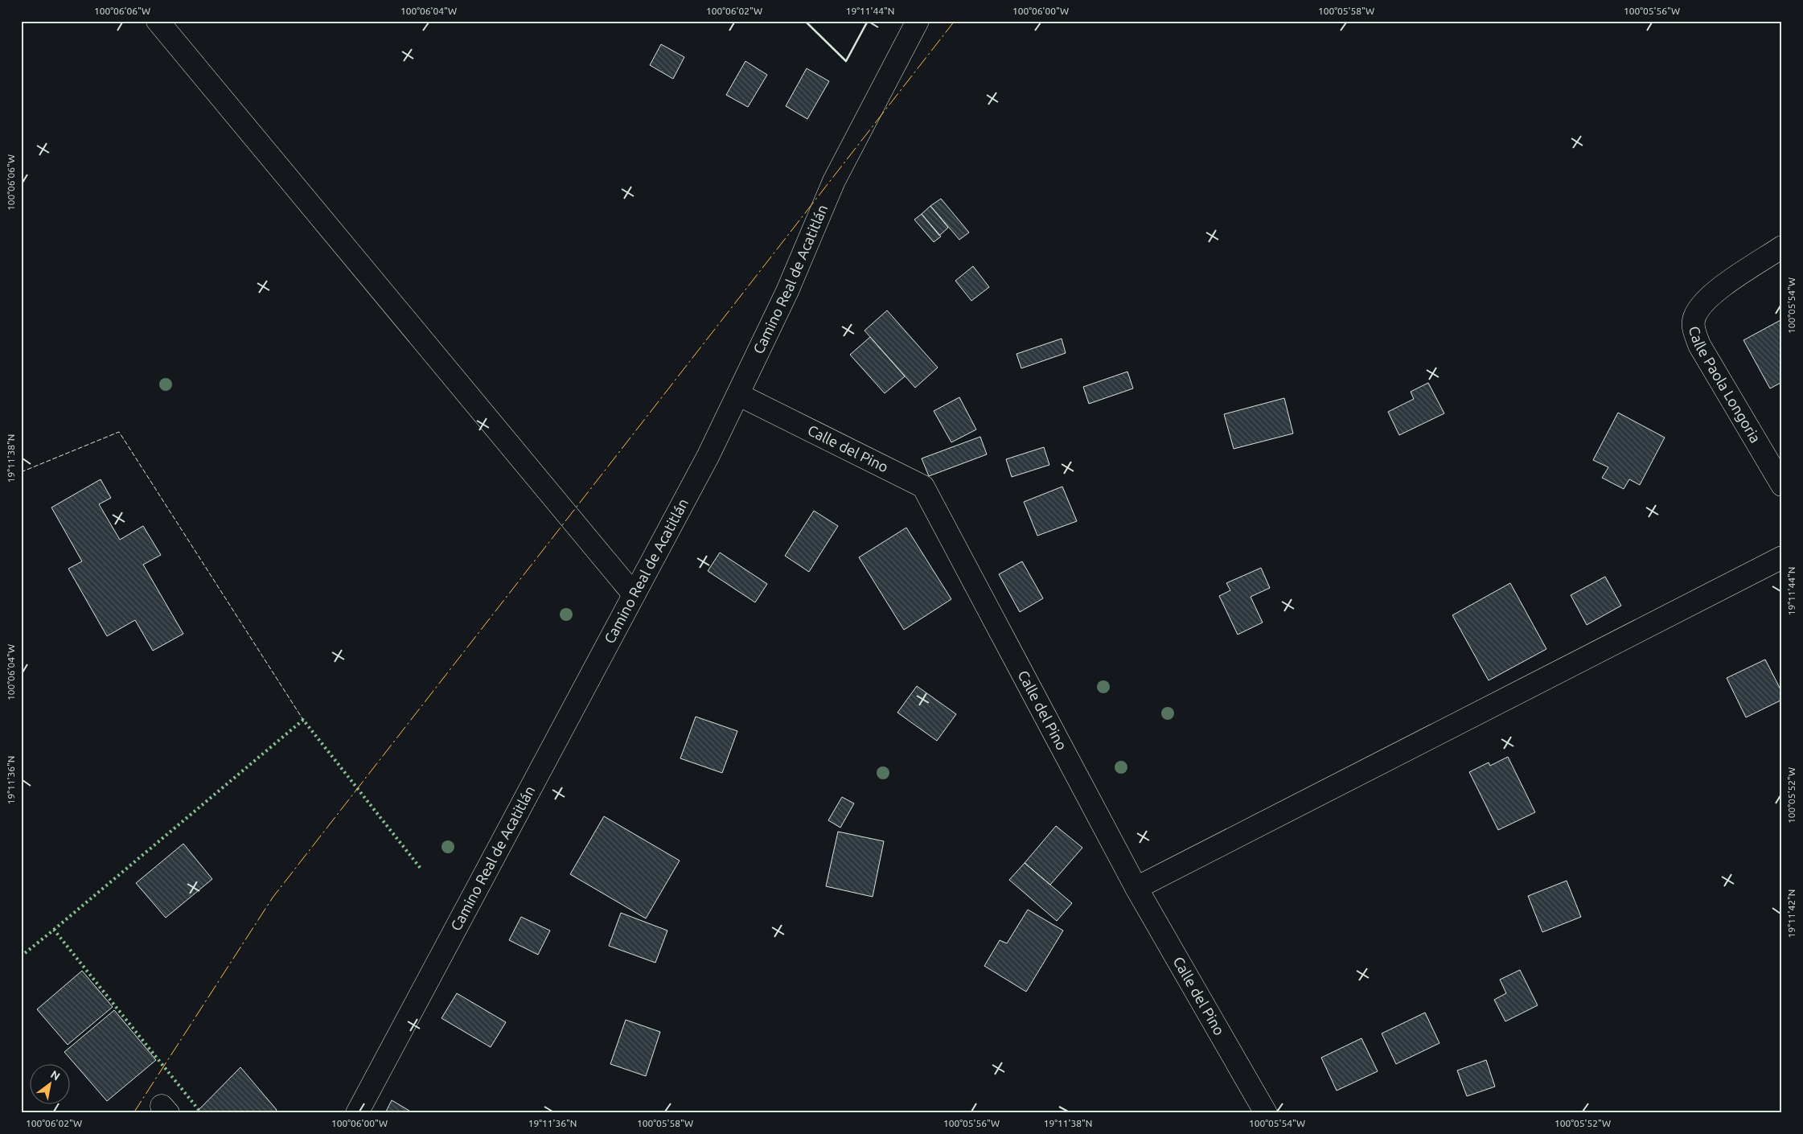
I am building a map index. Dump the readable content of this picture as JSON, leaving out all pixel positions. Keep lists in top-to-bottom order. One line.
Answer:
{"streets":{"street":["Camino Real de Acatitlán","Calle Paola Longoria","Calle del Pino"]},"crossings":[["Camino Real de Acatitlán","Calle del Pino"]],"north":"top right","coordinates":["100°06'06\"W","100°06'04\"W","100°06'02\"W","19°11'44\"N","100°06'00\"W","100°05'58\"W","100°05'56\"W","100°05'54\"W","19°11'38\"N","19°11'36\"N","100°05'52\"W","19°11'42\"N"]}
